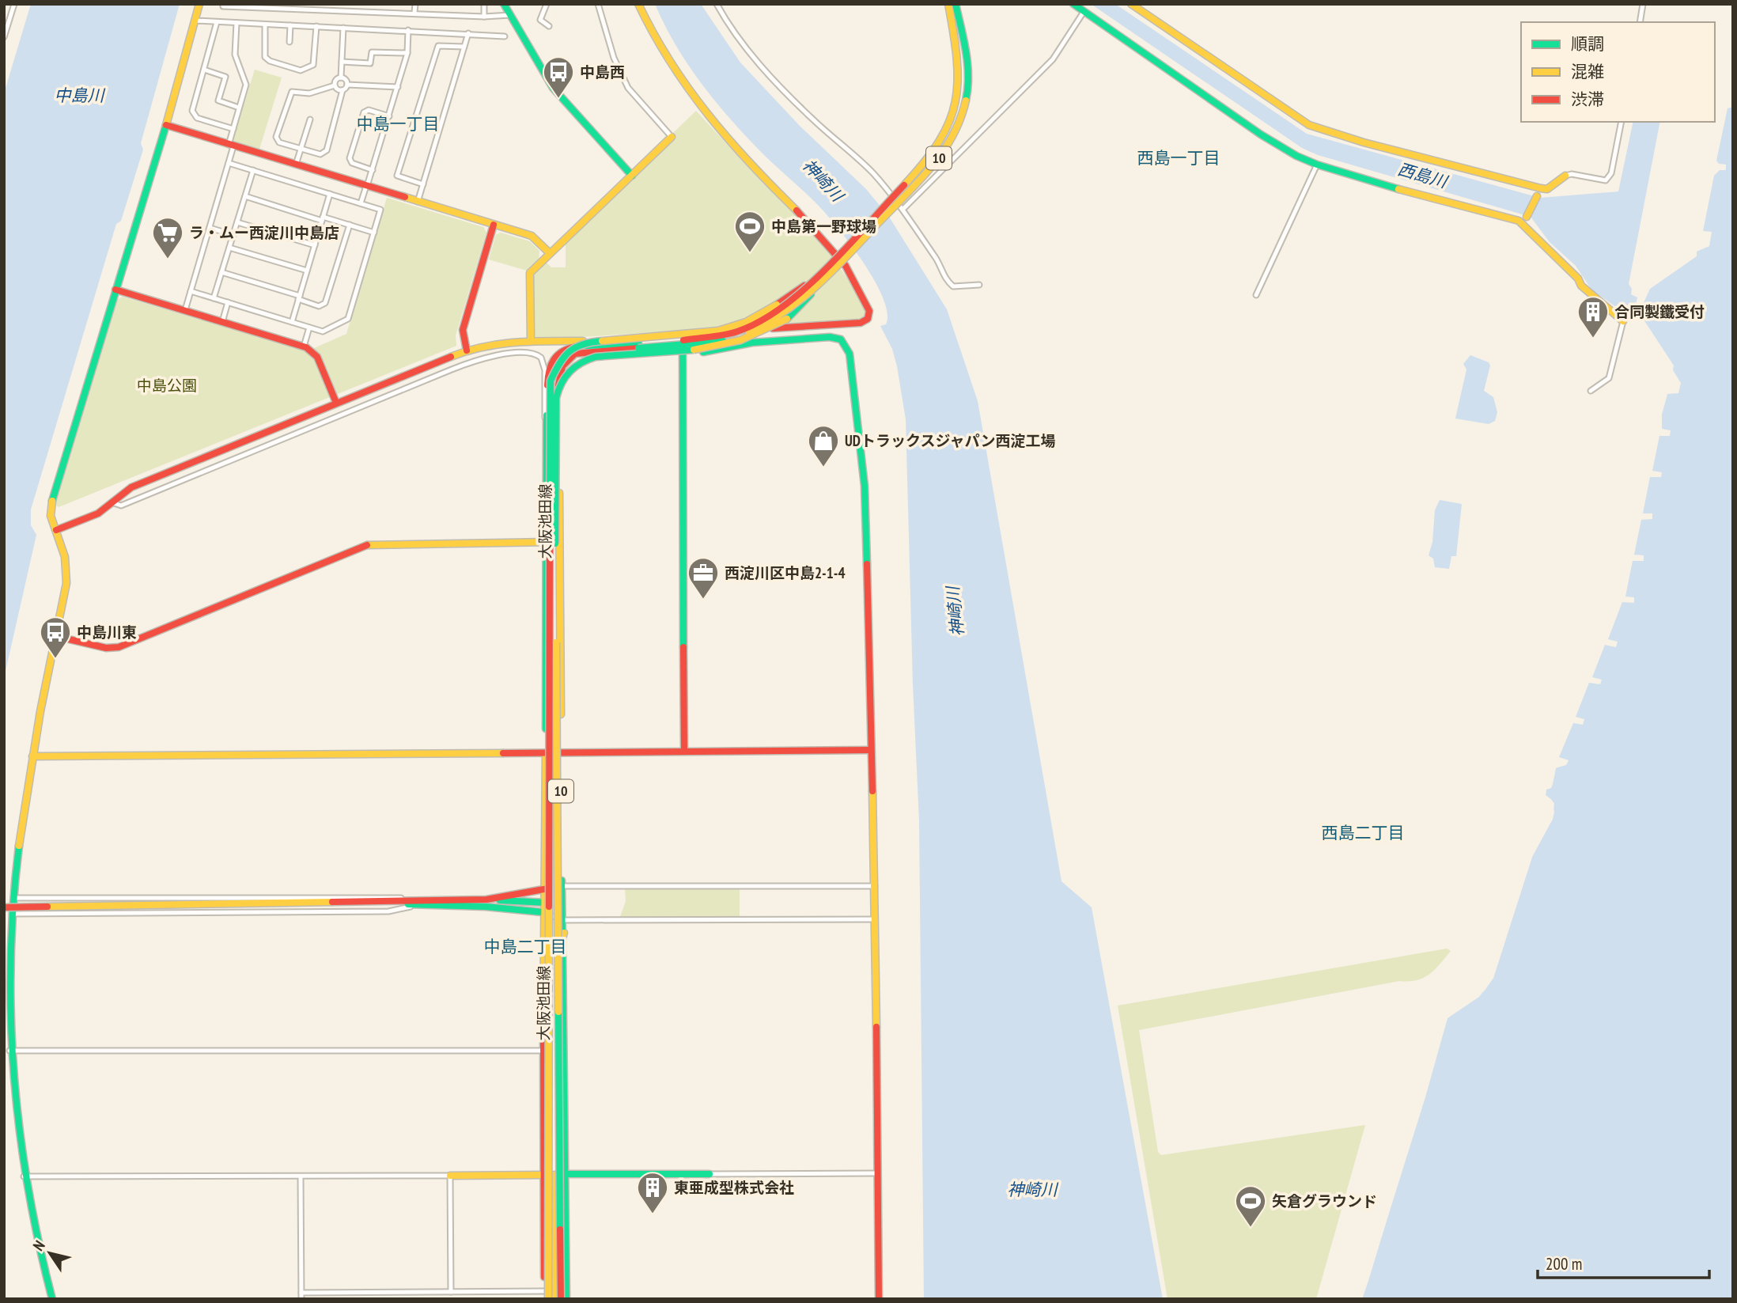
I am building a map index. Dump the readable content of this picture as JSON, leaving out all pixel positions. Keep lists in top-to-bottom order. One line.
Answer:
{"streets":{"main road":["10","大阪池田線"]},"districts":["中島一丁目","西島一丁目","西島二丁目","中島二丁目"],"water":["中島川","西島川","神崎川"],"parks":["中島公園"],"places":{"bus stop":["中島西","中島川東"],"sports":["中島第一野球場","矢倉グラウンド"],"supermarket":["ラ・ムー西淀川中島店"],"building":["合同製鐵受付","東亜成型株式会社"],"shop":["UDトラックスジャパン西淀工場"],"office":["西淀川区中島2-1-4"]},"legend":["順調","混雑","渋滞"],"scale_bar":"200 m","north":"top left"}
